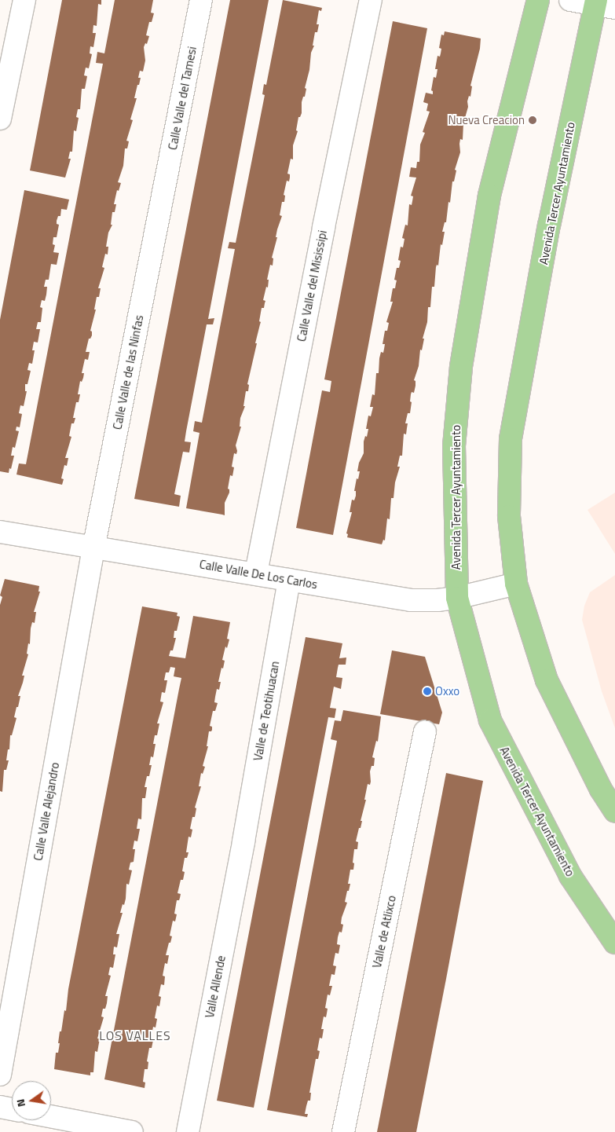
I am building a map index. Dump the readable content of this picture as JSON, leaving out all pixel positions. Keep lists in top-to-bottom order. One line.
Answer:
{"streets":{"main road":["Avenida Tercer Ayuntamiento"],"street":["Calle Valle del Tamesi","Calle Valle del Misissipi","Calle Valle de las Ninfas","Calle Valle De Los Carlos","Valle de Teotihuacan","Calle Valle Alejandro","Valle de Atlixco","Valle Allende"]},"crossings":[["Calle Valle del Tamesi","Calle Valle de las Ninfas"],["Avenida Tercer Ayuntamiento","Calle Valle De Los Carlos"],["Calle Valle del Misissipi","Calle Valle De Los Carlos"],["Calle Valle de las Ninfas","Calle Valle De Los Carlos"],["Calle Valle de las Ninfas","Calle Valle Alejandro"],["Calle Valle De Los Carlos","Valle de Teotihuacan"],["Calle Valle De Los Carlos","Calle Valle Alejandro"],["Valle de Teotihuacan","Valle Allende"]],"districts":["LOS VALLES"],"places":["Nueva Creacion","Oxxo"],"north":"left"}
